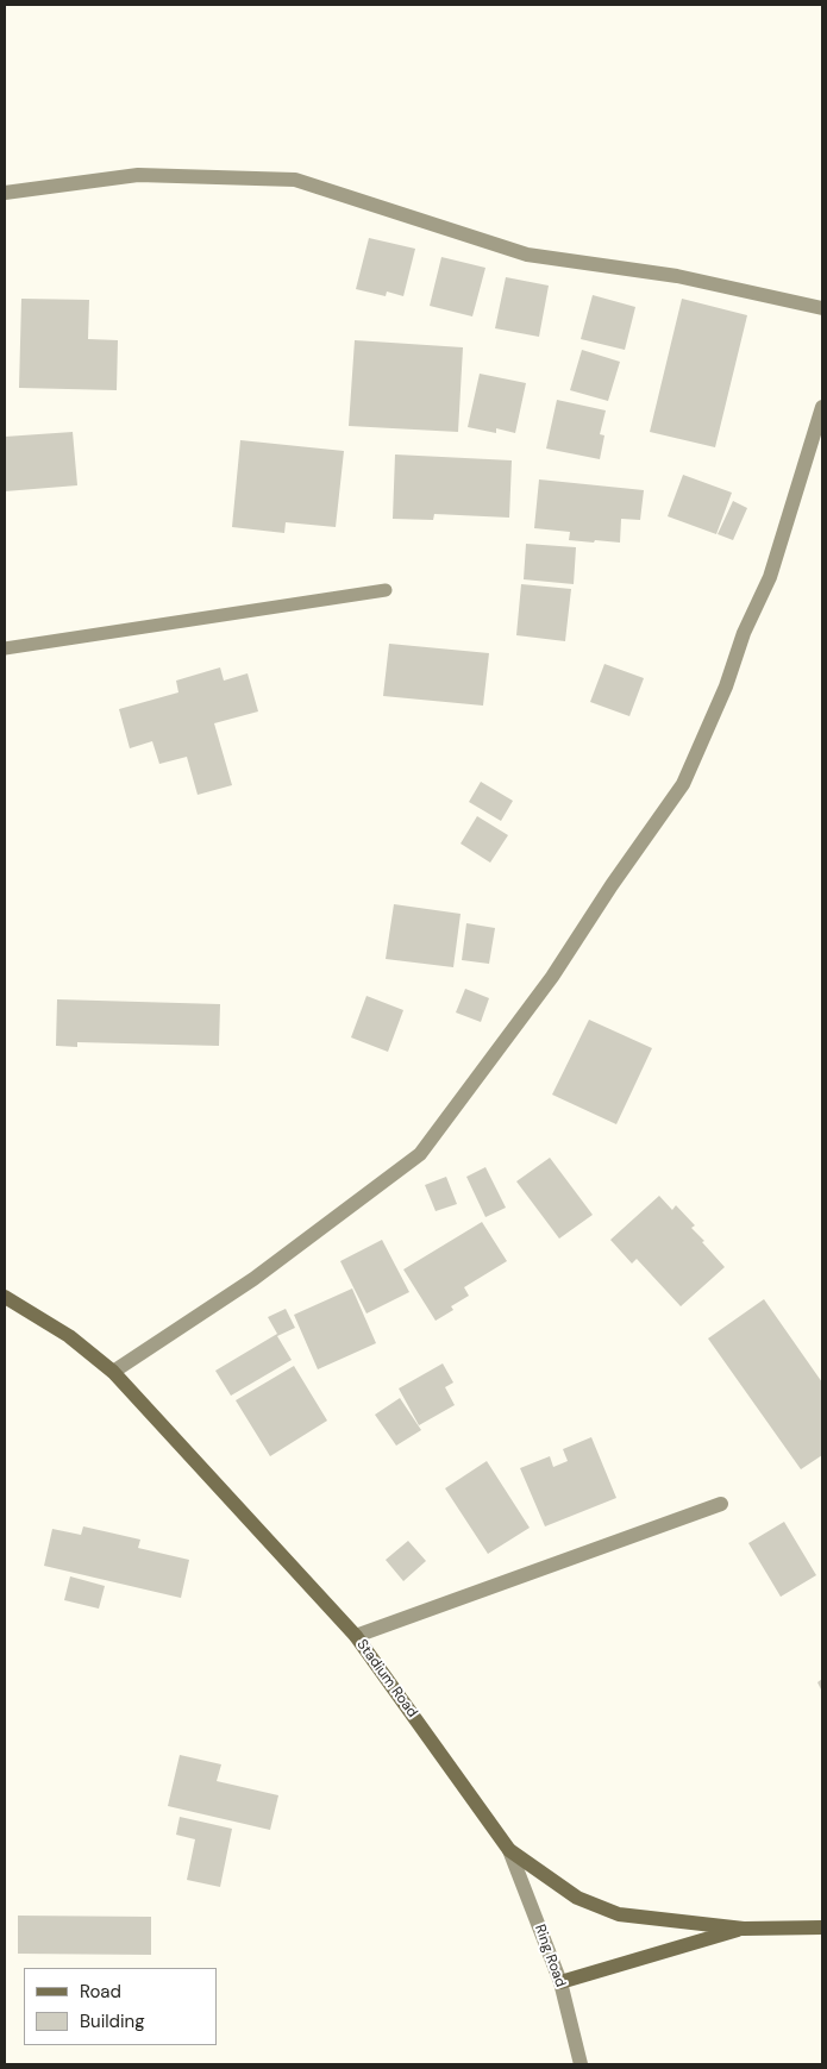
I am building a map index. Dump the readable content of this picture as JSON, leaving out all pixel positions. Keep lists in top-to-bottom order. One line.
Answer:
{"streets":{"main road":["Stadium Road"],"street":["Ring Road"]},"crossings":[["Stadium Road","Ring Road"]],"legend":["Road","Building"]}
